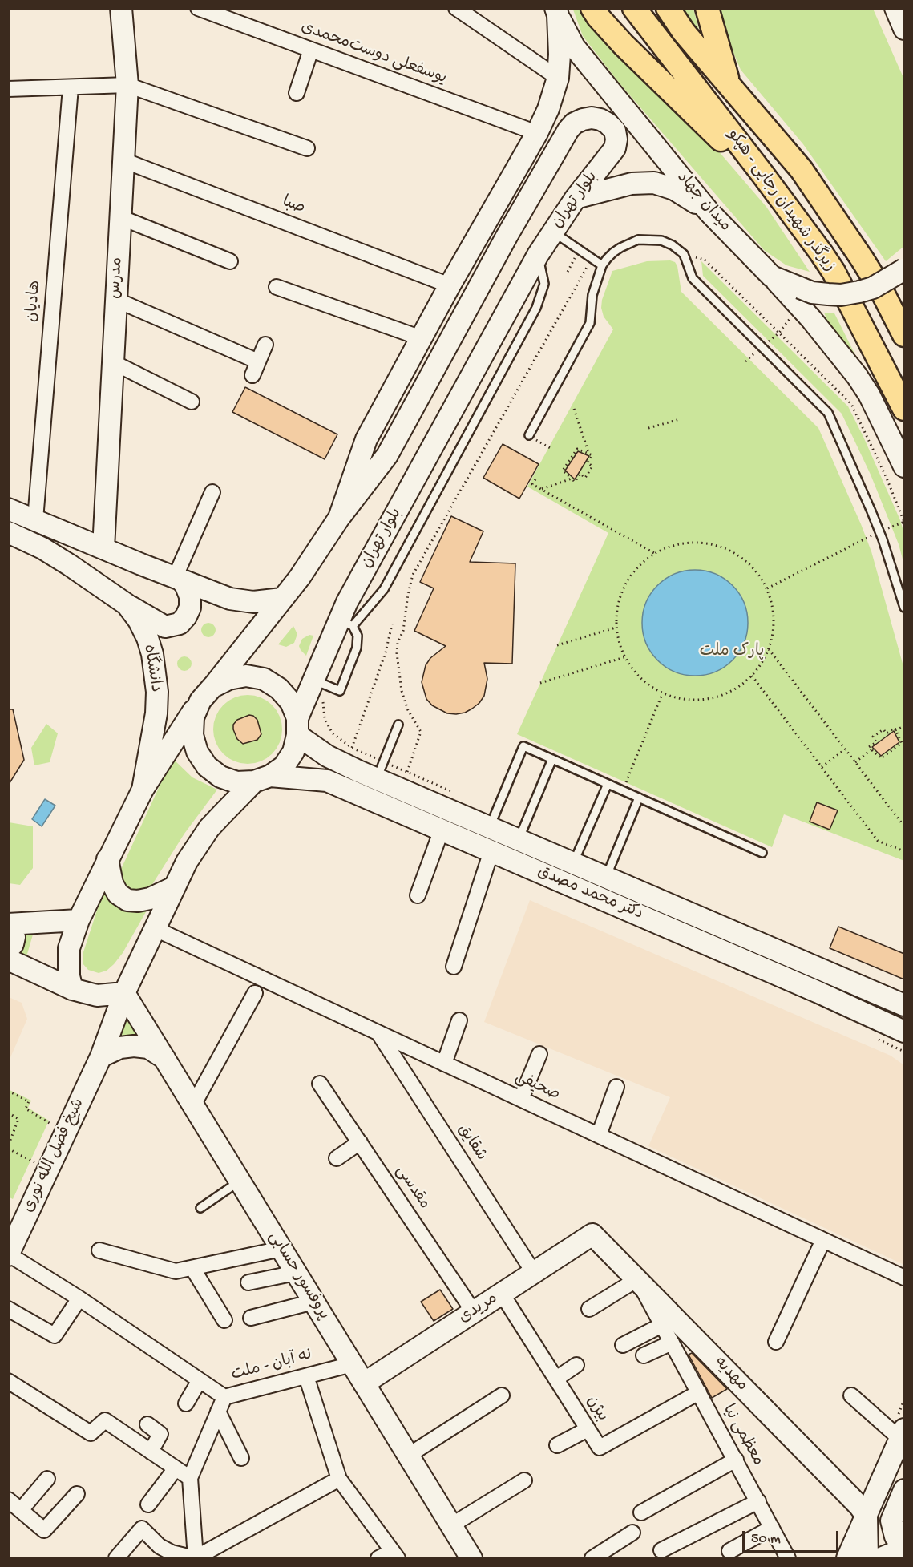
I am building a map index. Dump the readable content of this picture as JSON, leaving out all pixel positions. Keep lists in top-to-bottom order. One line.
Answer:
{"streets":{"main road":["بلوار تهران","زیرگذر شهیدان رجایی - هپکو","میدان جهاد","مدرس","دانشگاه","دکتر محمد مصدق","شیخ فضل الله نوری","پروفسور حسابی","مریدی","مهدیه"],"street":["یوسفعلی دوست‌محمدی","صبا","هادیان","صحیفی","شقایق","مقدسی","نه آبان - ملت","بیژن","معظمی نیا"]},"crossings":[["یوسفعلی دوست‌محمدی","بلوار تهران"],["بلوار تهران","میدان جهاد"],["بلوار تهران","صبا"],["بلوار تهران","دکتر محمد مصدق"],["بلوار تهران","شیخ فضل الله نوری"],["صبا","مدرس"],["دکتر محمد مصدق","شیخ فضل الله نوری"],["صحیفی","شقایق"],["صحیفی","شیخ فضل الله نوری"],["شقایق","مریدی"],["شیخ فضل الله نوری","پروفسور حسابی"],["مقدسی","مریدی"],["پروفسور حسابی","مریدی"],["پروفسور حسابی","نه آبان - ملت"],["مریدی","مهدیه"],["مریدی","بیژن"],["مهدیه","معظمی نیا"],["بیژن","معظمی نیا"]],"parks":["پارک ملت"],"scale_bar":"50 m"}
